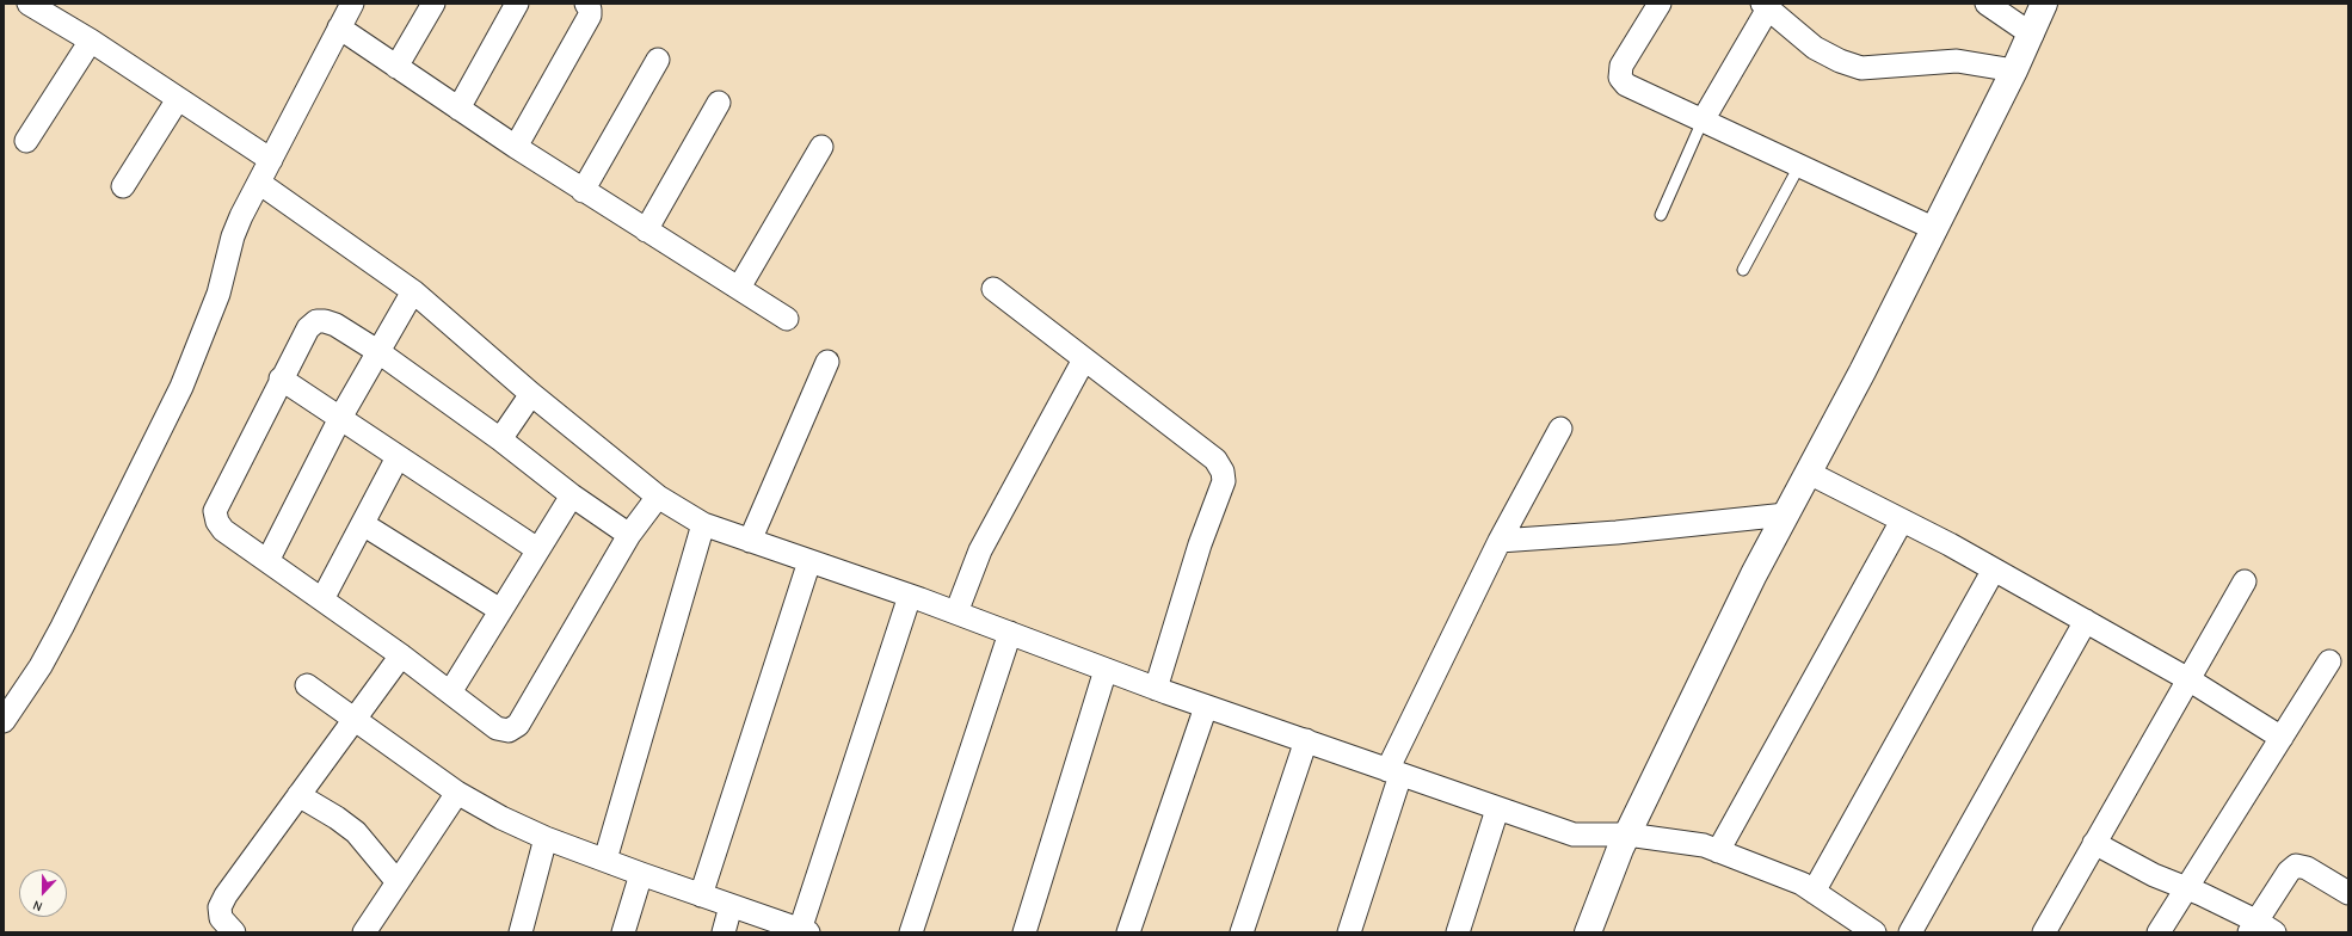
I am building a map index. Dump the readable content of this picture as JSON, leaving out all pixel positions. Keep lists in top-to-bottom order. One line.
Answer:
{"north":"bottom"}
